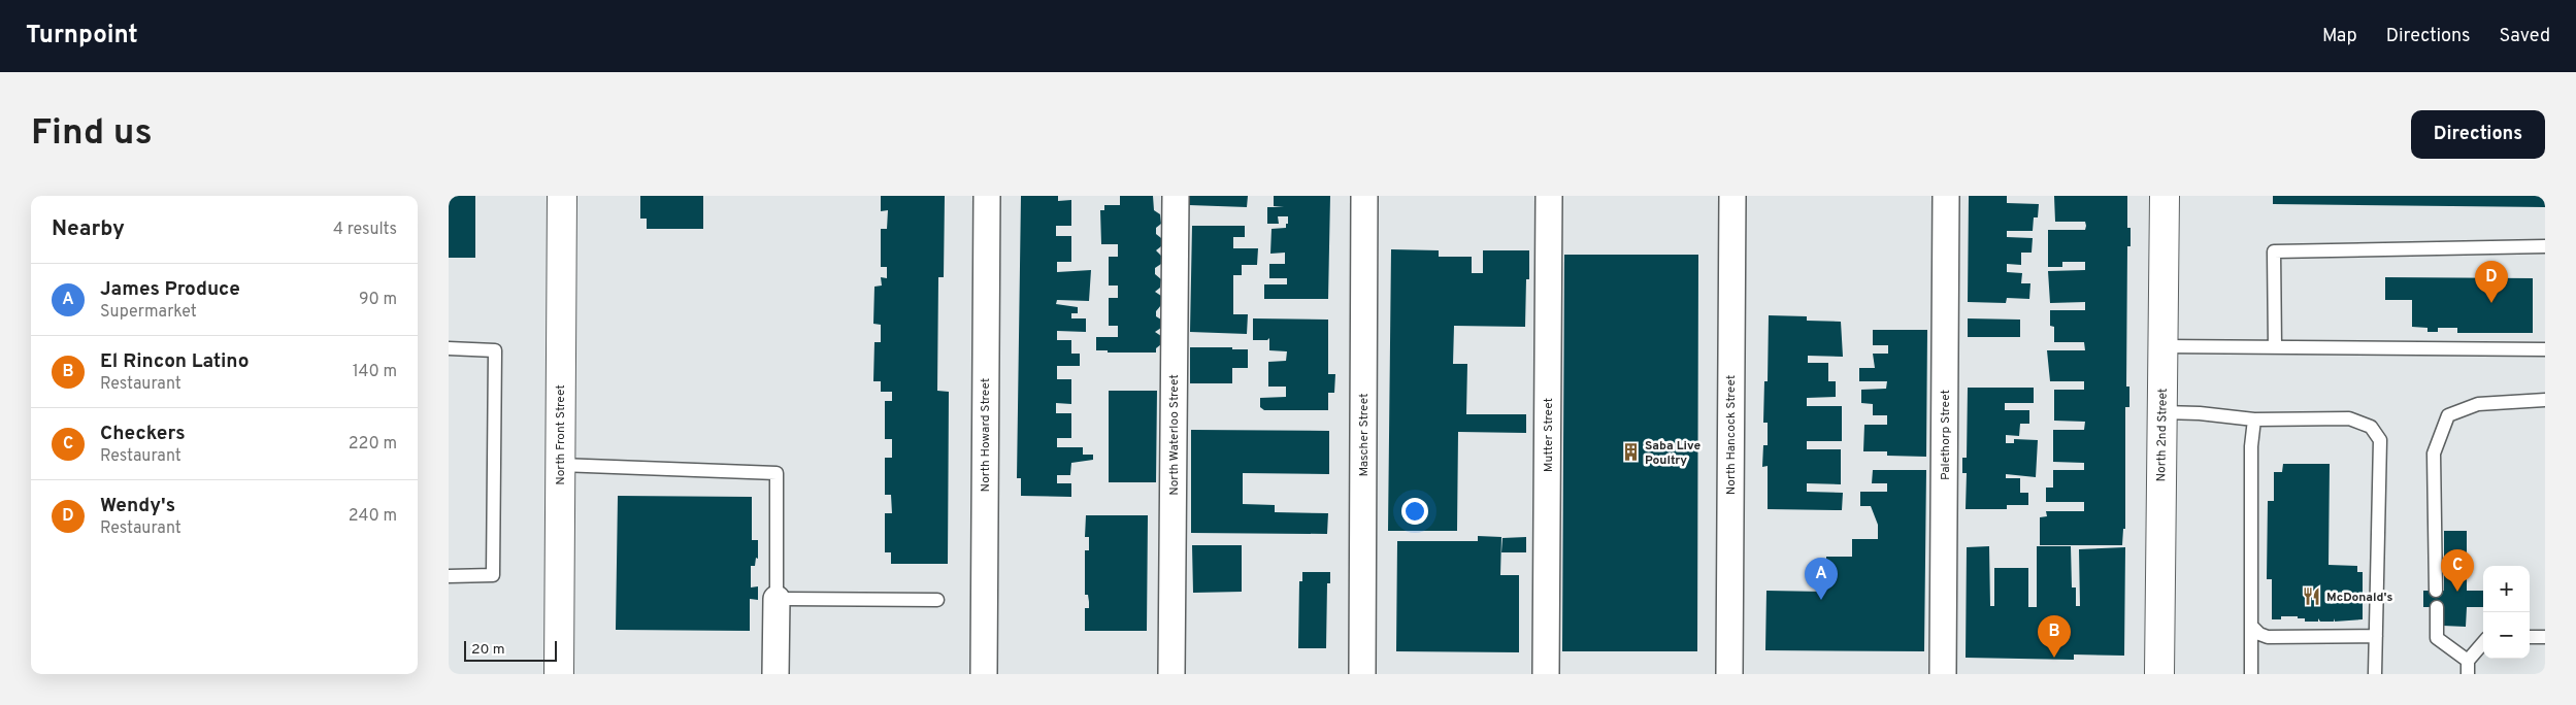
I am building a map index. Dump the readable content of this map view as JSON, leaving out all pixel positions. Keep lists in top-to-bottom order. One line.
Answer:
{"streets":{"street":["North Front Street","North Howard Street","North Waterloo Street","Mascher Street","Mutter Street","North Hancock Street","Palethorp Street","North 2nd Street"]},"places":{"building":["Saba Live Poultry"],"restaurant":["McDonald's"]},"scale_bar":"20 m","page":{"header":"Turnpoint","nav":["Map","Directions","Saved"],"buttons":"Directions","title":"Find us","heading":["Nearby","4 results"],"pins":["D","C","A","B"],"list":[{"mark":"A","name":"James Produce","note":"Supermarket","value":"90 m"},{"mark":"B","name":"El Rincon Latino","note":"Restaurant","value":"140 m"},{"mark":"C","name":"Checkers","note":"Restaurant","value":"220 m"},{"mark":"D","name":"Wendy's","note":"Restaurant","value":"240 m"}],"map_buttons":["+","−"],"scale":"20 m"}}
